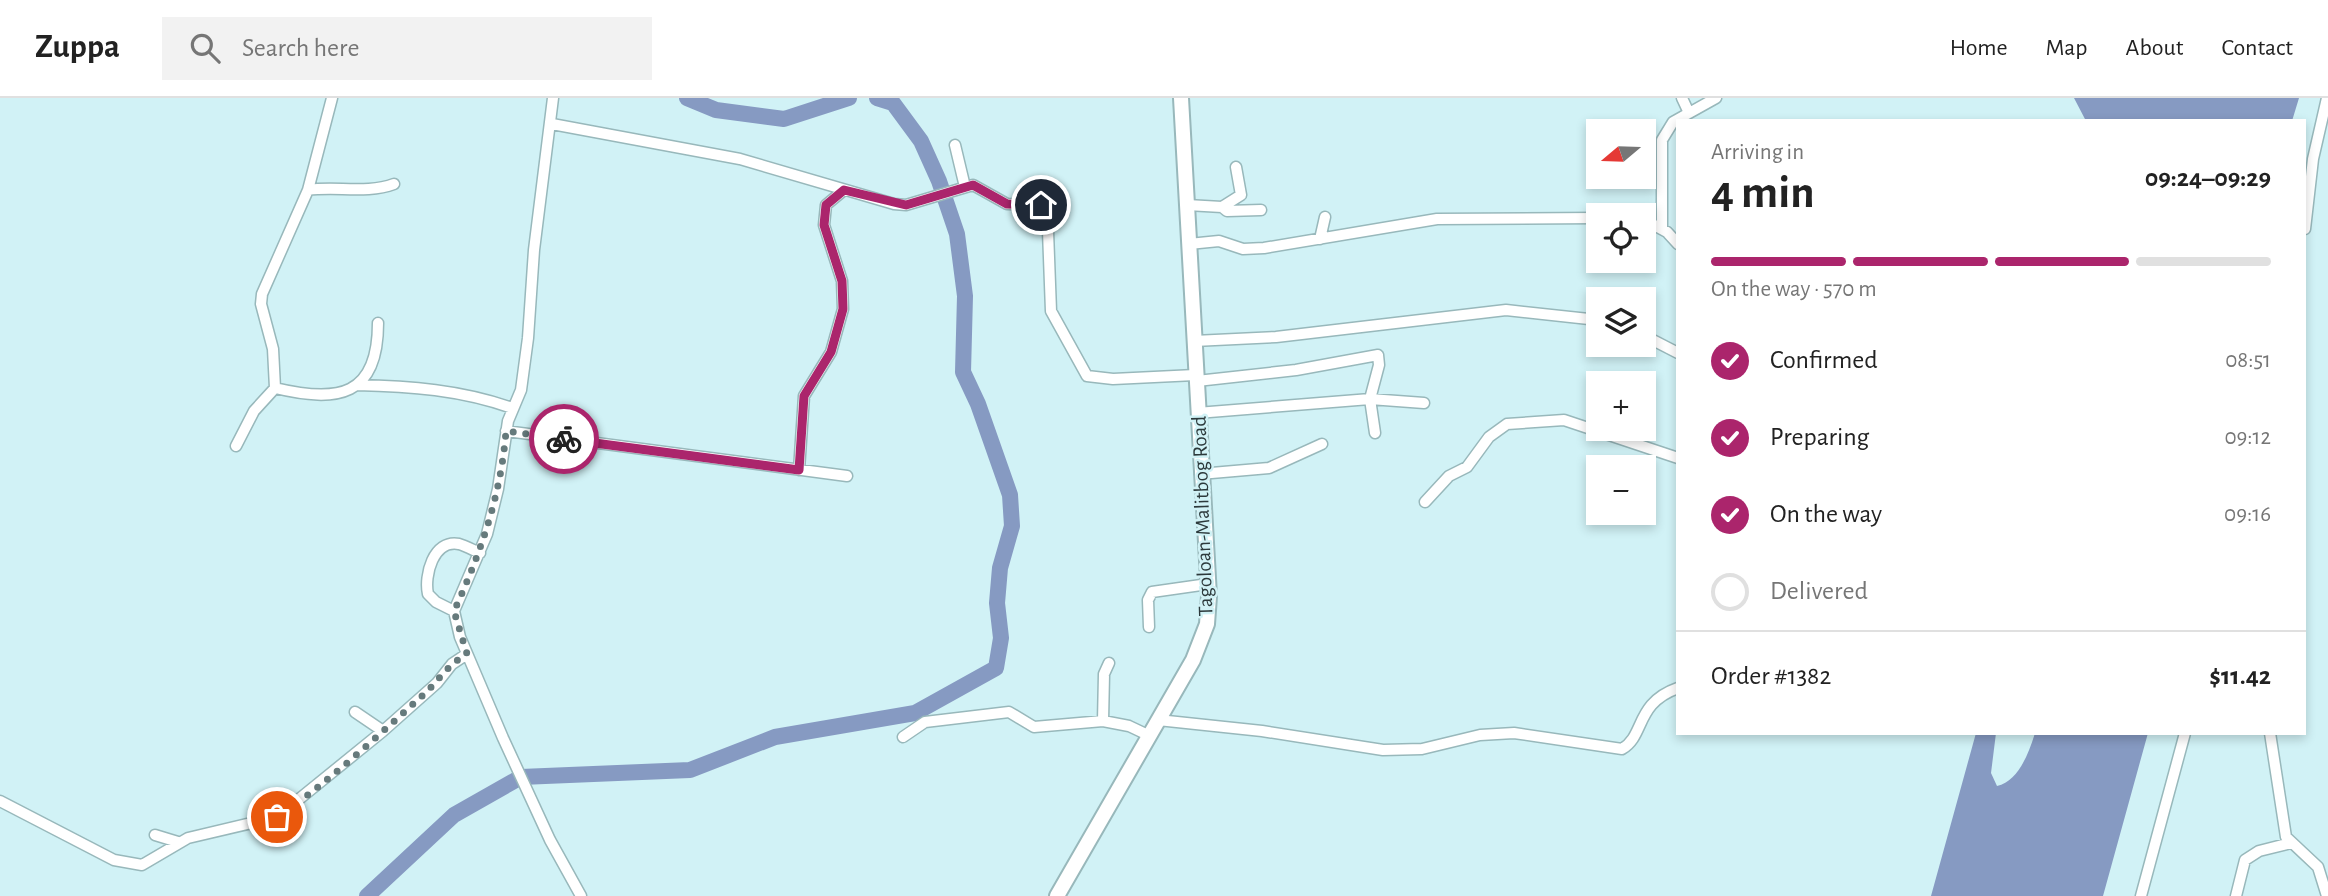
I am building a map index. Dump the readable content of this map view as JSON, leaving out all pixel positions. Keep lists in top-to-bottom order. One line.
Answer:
{"streets":{"main road":["Tagoloan-Malitbog Road"]},"north":"left","page":{"header":"Zuppa","search":"Search here","nav":["Home","Map","About","Contact"],"map_buttons":["+","−"],"heading":["4 min","Arriving in","09:24–09:29"],"panel":["Order #1382","$11.42"],"bar":"On the way · 570 m","list":[["Confirmed","08:51"],["Preparing","09:12"],["On the way","09:16"],"Delivered"]}}
